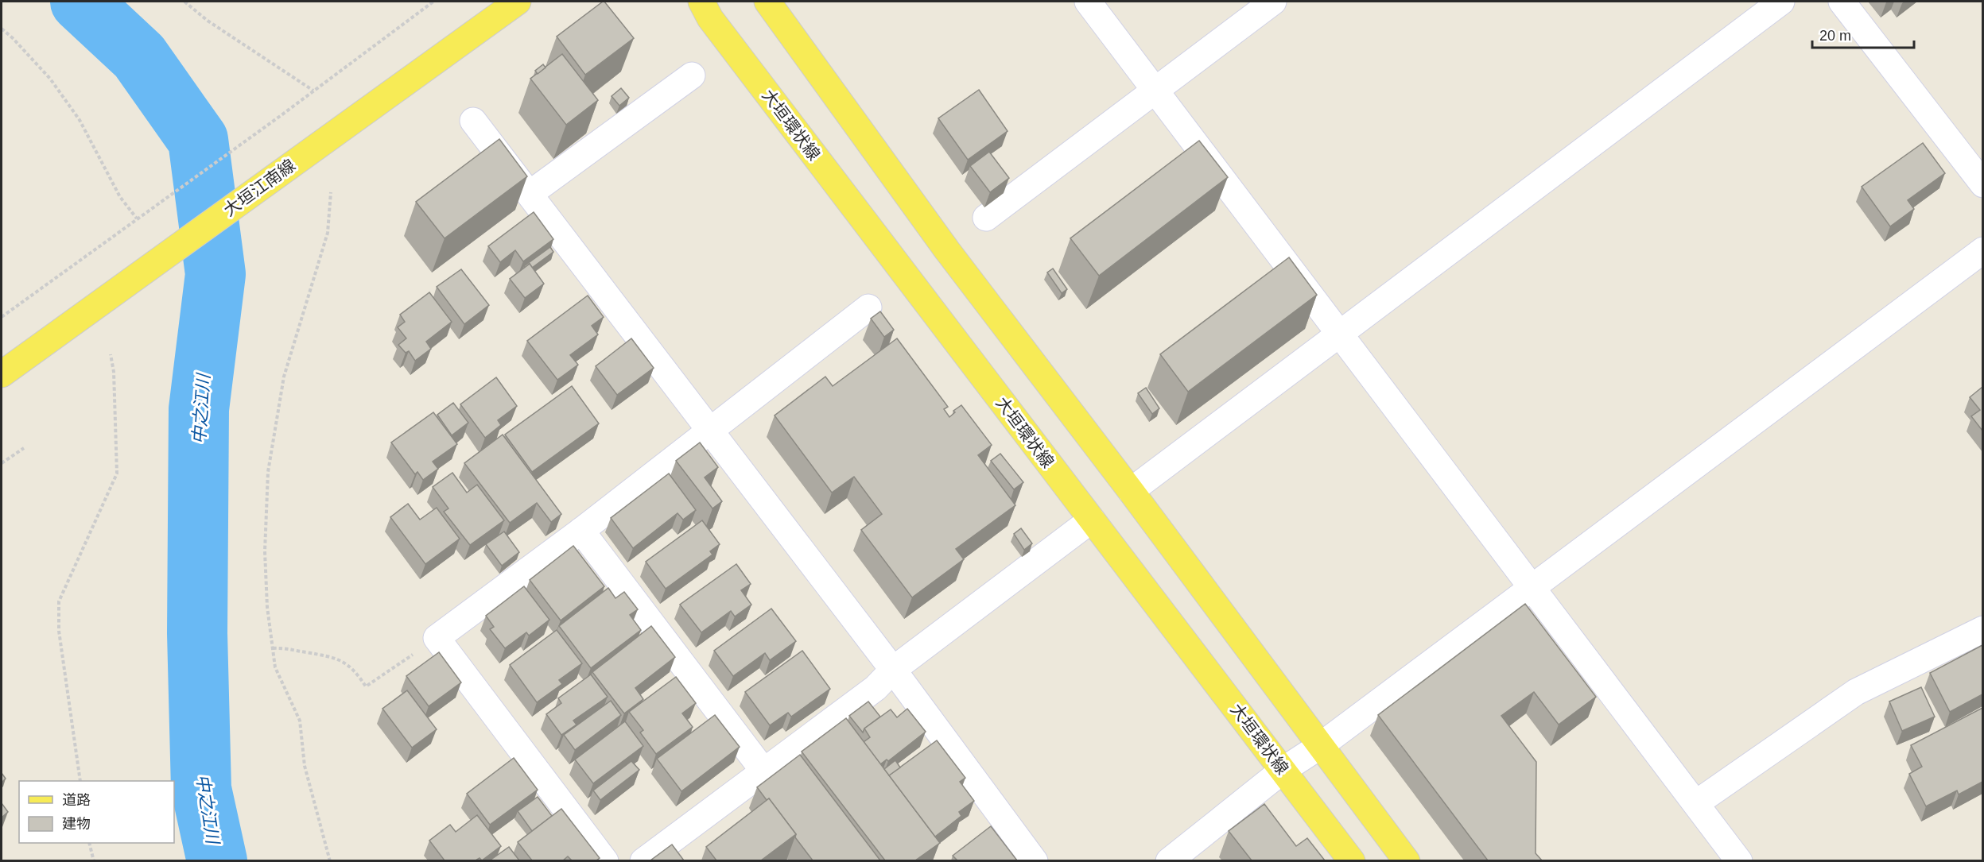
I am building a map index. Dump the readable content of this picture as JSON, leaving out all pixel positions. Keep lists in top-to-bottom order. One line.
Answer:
{"streets":{"main road":["大垣環状線","大垣江南線"]},"water":["中之江川"],"legend":["道路","建物"],"scale_bar":"20 m"}
